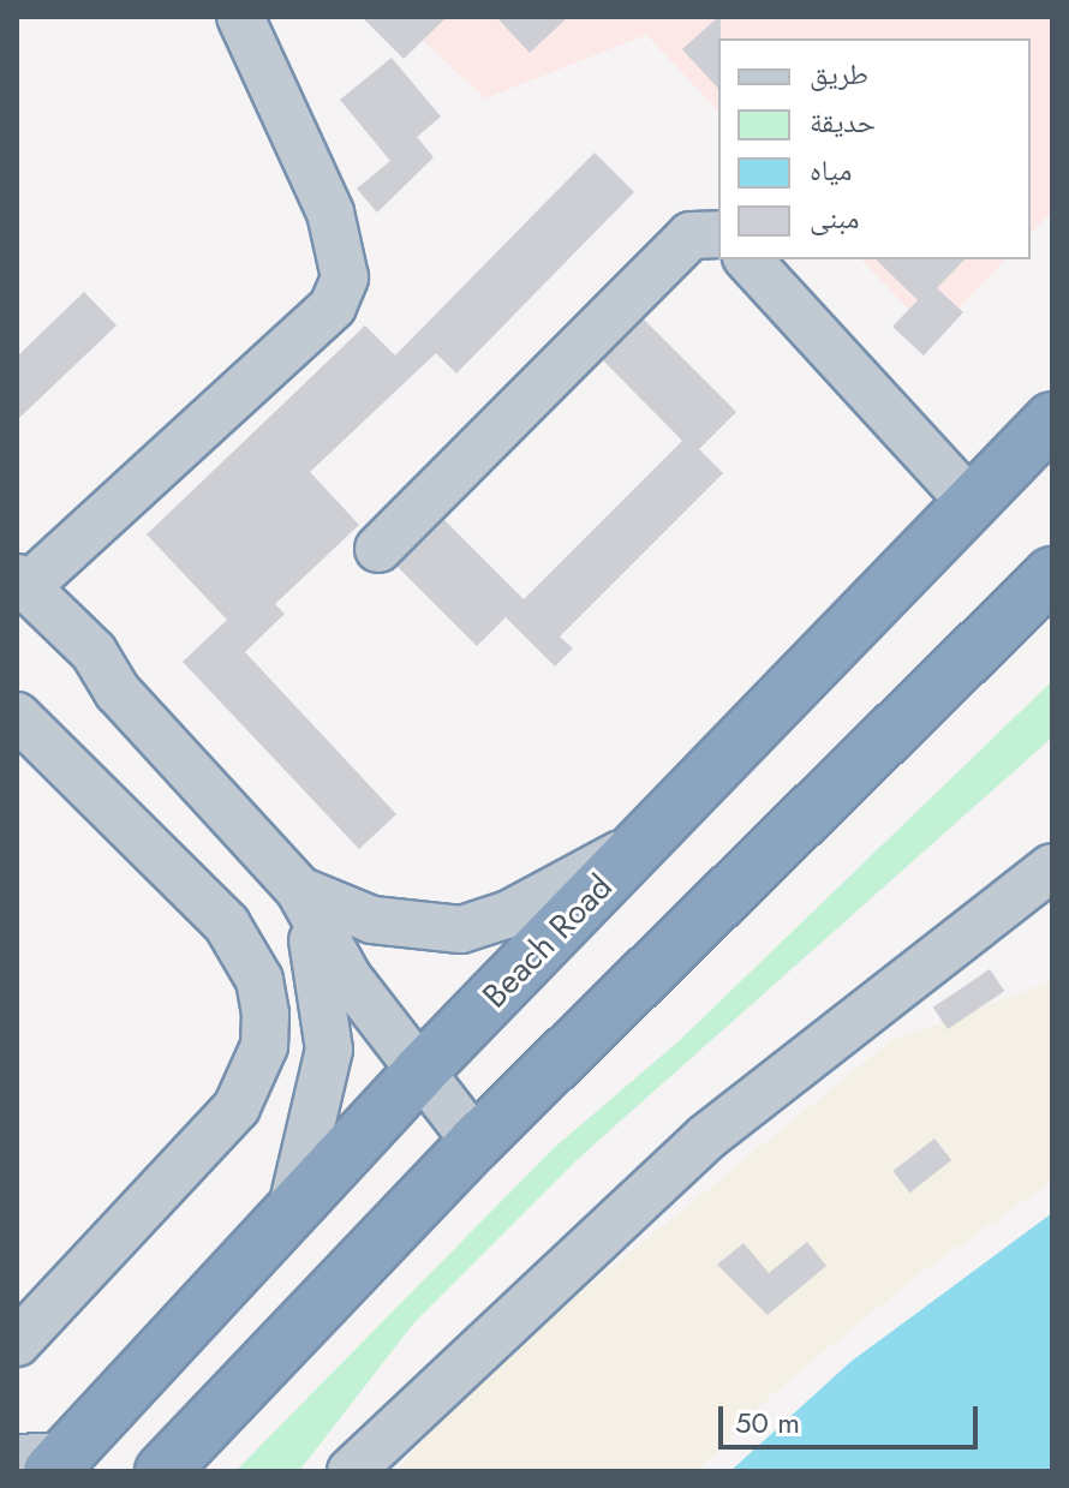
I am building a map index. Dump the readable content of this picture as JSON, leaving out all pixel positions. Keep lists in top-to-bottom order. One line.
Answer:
{"streets":{"highway":["Beach Road"]},"legend":["طريق","حديقة","مياه","مبنى"],"scale_bar":"50 m"}
